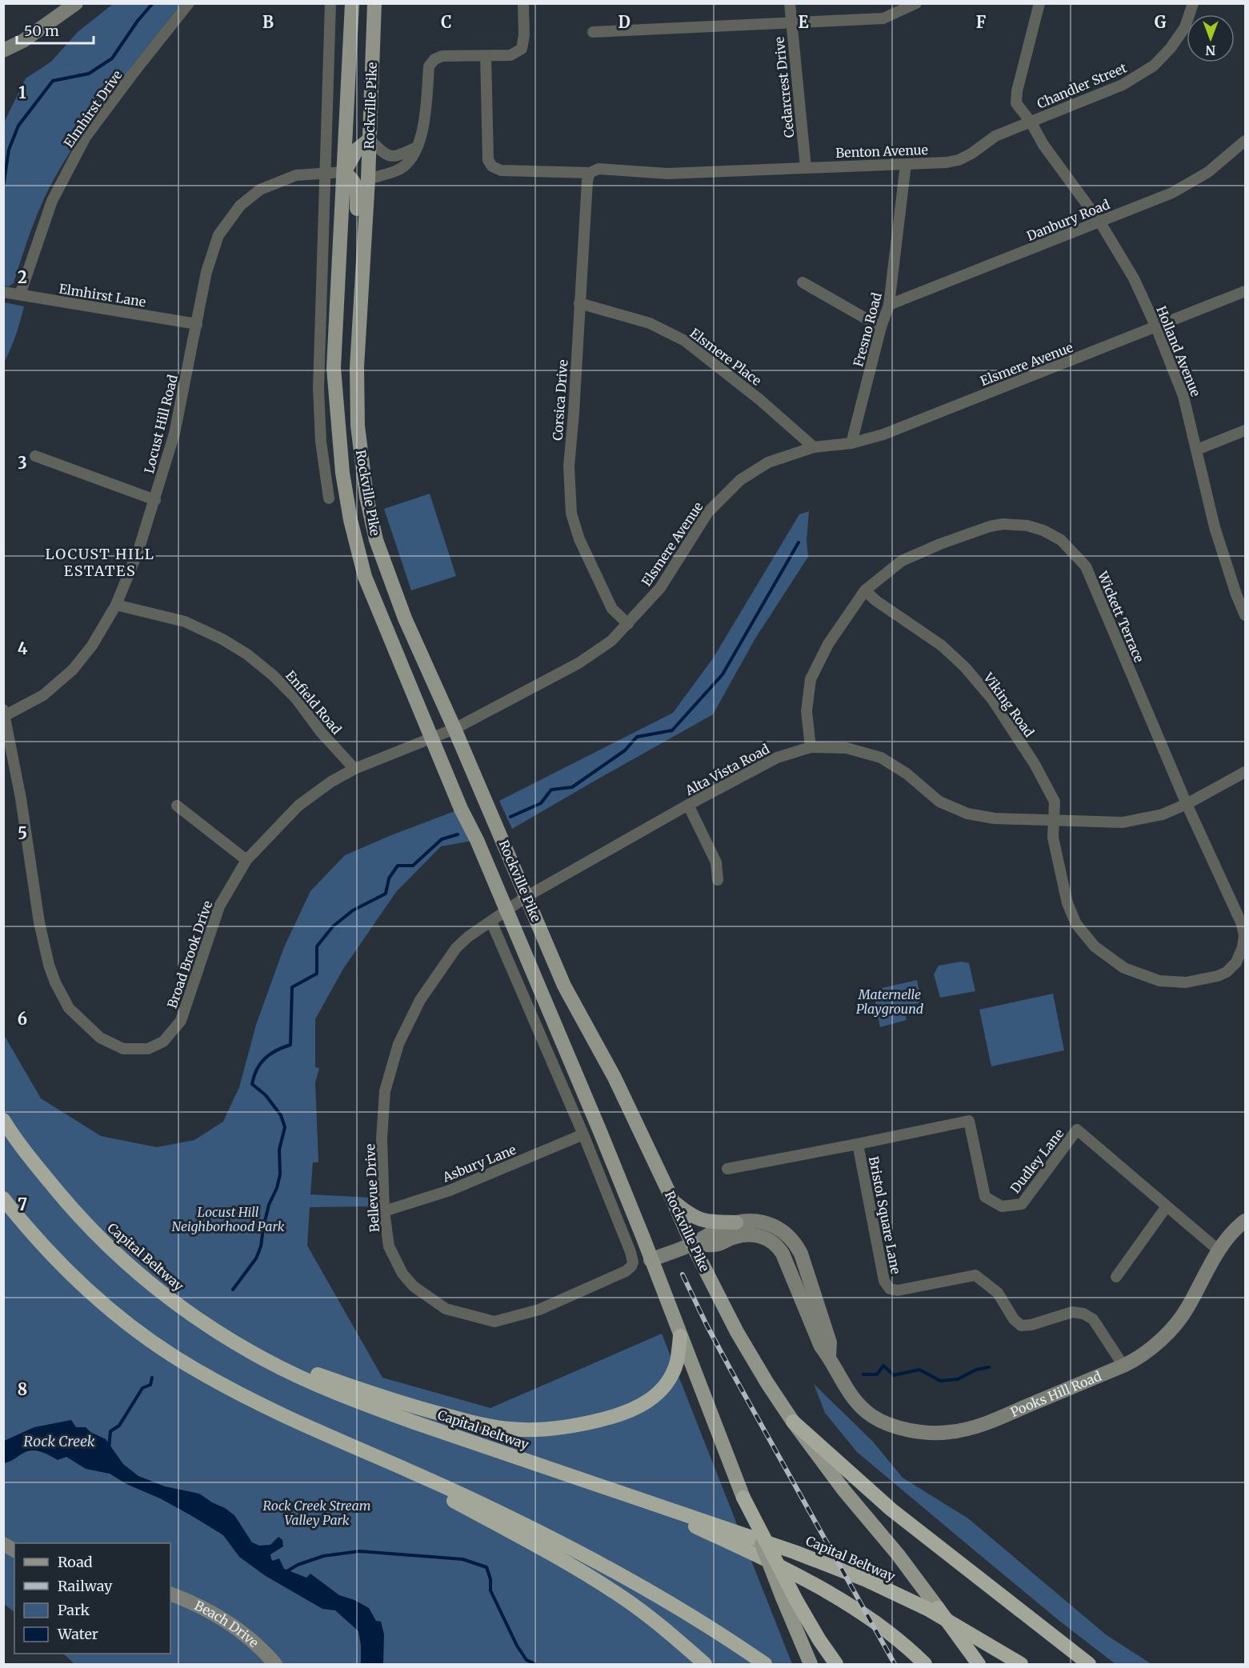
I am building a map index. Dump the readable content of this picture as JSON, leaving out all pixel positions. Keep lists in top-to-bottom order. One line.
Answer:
{"streets":{"highway":["Capital Beltway"],"main road":["Rockville Pike"],"street":["Chandler Street","Cedarcrest Drive","Elmhirst Drive","Benton Avenue","Danbury Road","Elmhirst Lane","Fresno Road","Holland Avenue","Elsmere Place","Elsmere Avenue","Corsica Drive","Locust Hill Road","Wickett Terrace","Enfield Road","Viking Road","Alta Vista Road","Broad Brook Drive","Dudley Lane","Asbury Lane","Bellevue Drive","Bristol Square Lane","Pooks Hill Road","Beach Drive"]},"crossings":[["Chandler Street","Benton Avenue"],["Chandler Street","Holland Avenue"],["Cedarcrest Drive","Benton Avenue"],["Rockville Pike","Elsmere Avenue"],["Rockville Pike","Locust Hill Road"],["Rockville Pike","Alta Vista Road"],["Rockville Pike","Bellevue Drive"],["Rockville Pike","Pooks Hill Road"],["Elmhirst Drive","Elmhirst Lane"],["Benton Avenue","Fresno Road"],["Benton Avenue","Holland Avenue"],["Benton Avenue","Corsica Drive"],["Danbury Road","Fresno Road"],["Danbury Road","Holland Avenue"],["Elmhirst Lane","Locust Hill Road"],["Fresno Road","Elsmere Avenue"],["Holland Avenue","Elsmere Avenue"],["Elsmere Place","Elsmere Avenue"],["Elsmere Place","Corsica Drive"],["Elsmere Avenue","Corsica Drive"],["Elsmere Avenue","Enfield Road"],["Elsmere Avenue","Broad Brook Drive"],["Locust Hill Road","Enfield Road"],["Locust Hill Road","Broad Brook Drive"],["Wickett Terrace","Viking Road"],["Wickett Terrace","Alta Vista Road"],["Enfield Road","Broad Brook Drive"],["Viking Road","Alta Vista Road"],["Alta Vista Road","Bellevue Drive"],["Dudley Lane","Bristol Square Lane"],["Dudley Lane","Pooks Hill Road"],["Asbury Lane","Bellevue Drive"],["Bristol Square Lane","Pooks Hill Road"]],"districts":["LOCUST HILL ESTATES"],"water":["Rock Creek"],"parks":["Maternelle Playground","Locust Hill Neighborhood Park","Rock Creek Stream Valley Park"],"legend":["Road","Railway","Park","Water"],"scale_bar":"50 m","north":"bottom","grid":{"columns":["B","C","D","E","F","G"],"rows":["1","2","3","4","5","6","7","8"]}}
